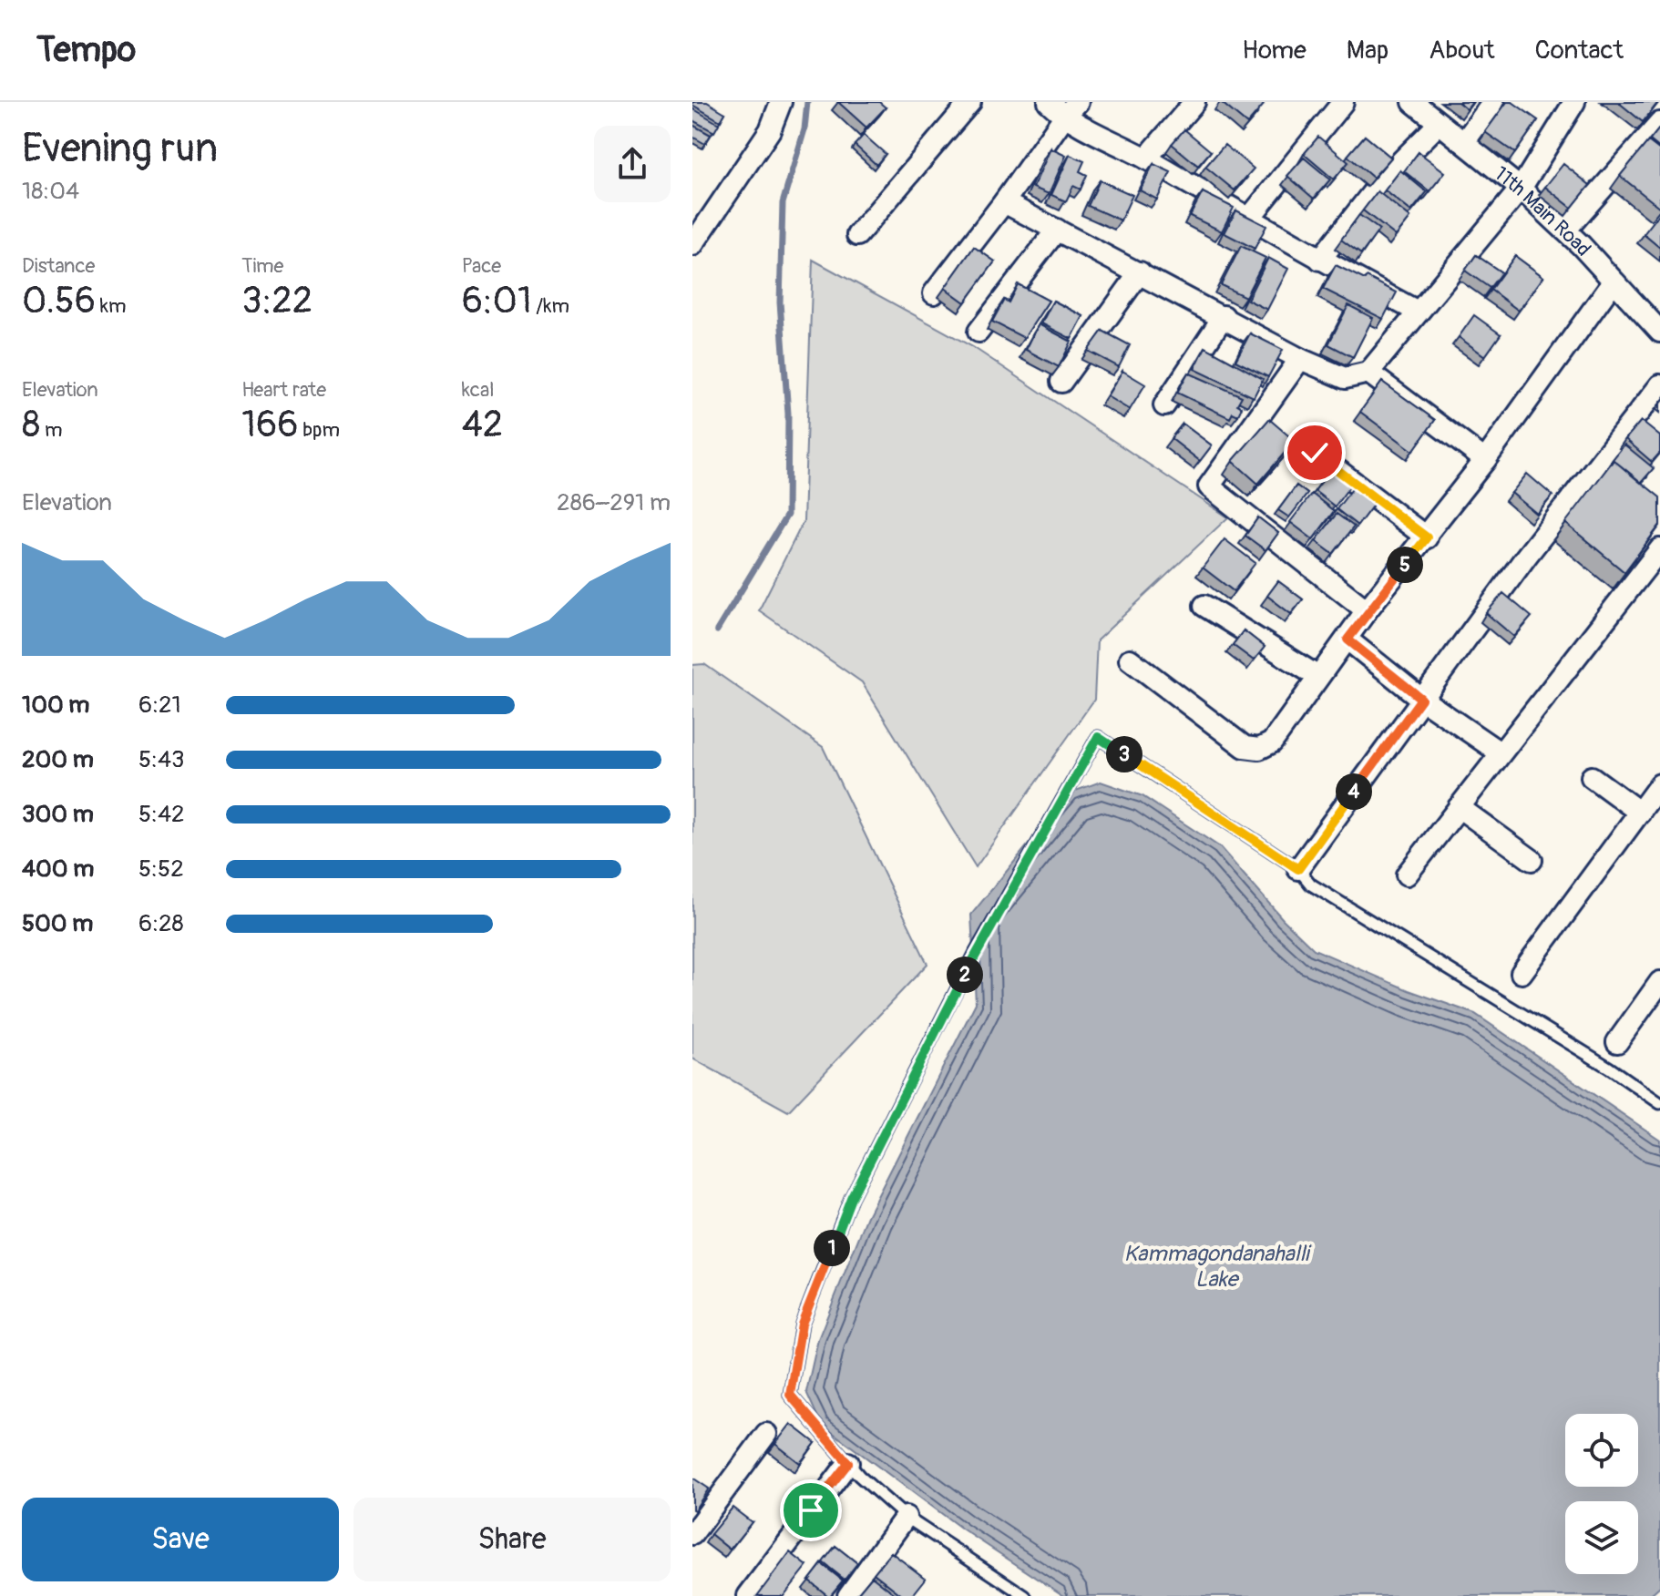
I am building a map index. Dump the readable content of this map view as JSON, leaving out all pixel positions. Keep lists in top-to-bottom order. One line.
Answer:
{"streets":{"street":["11th Main Road"]},"water":["Kammagondanahalli Lake"],"page":{"header":"Tempo","nav":["Home","Map","About","Contact"],"heading":["Evening run","18:04"],"stats":[["Distance","0.56 km"],["Time","3:22"],["Pace","6:01 /km"],["Elevation","8 m"],["Heart rate","166 bpm"],["kcal","42"]],"chart":["Elevation","286–291 m"],"pins":["5","3","4","2","1"],"list":[{"name":"100 m","note":"6:21"},{"name":"200 m","note":"5:43"},{"name":"300 m","note":"5:42"},{"name":"400 m","note":"5:52"},{"name":"500 m","note":"6:28"}],"buttons":["Save","Share"]}}
